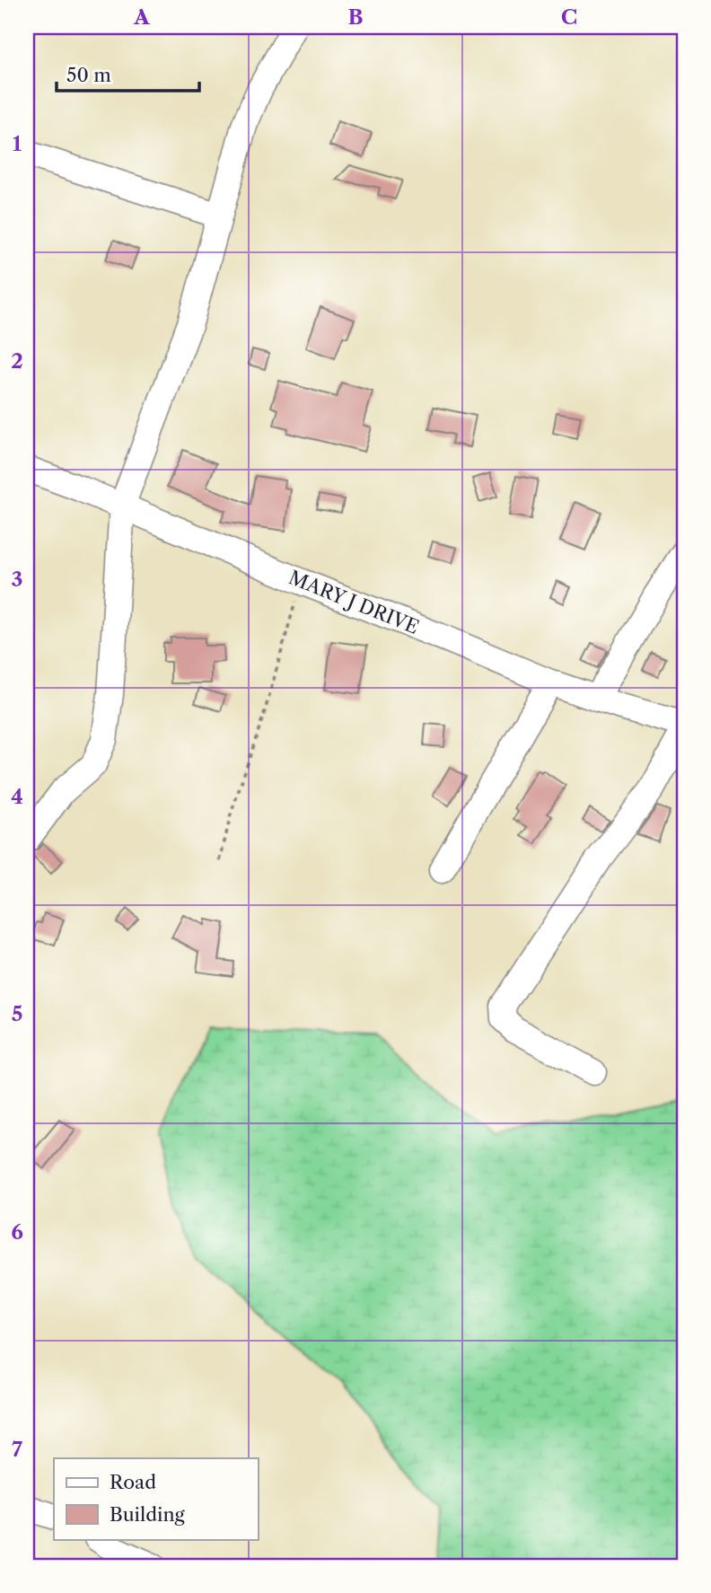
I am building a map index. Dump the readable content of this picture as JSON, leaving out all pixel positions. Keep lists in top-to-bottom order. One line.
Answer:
{"streets":{"street":["MARY J DRIVE"]},"legend":["Road","Building"],"scale_bar":"50 m","grid":{"columns":["A","B","C"],"rows":["1","2","3","4","5","6","7"]}}
